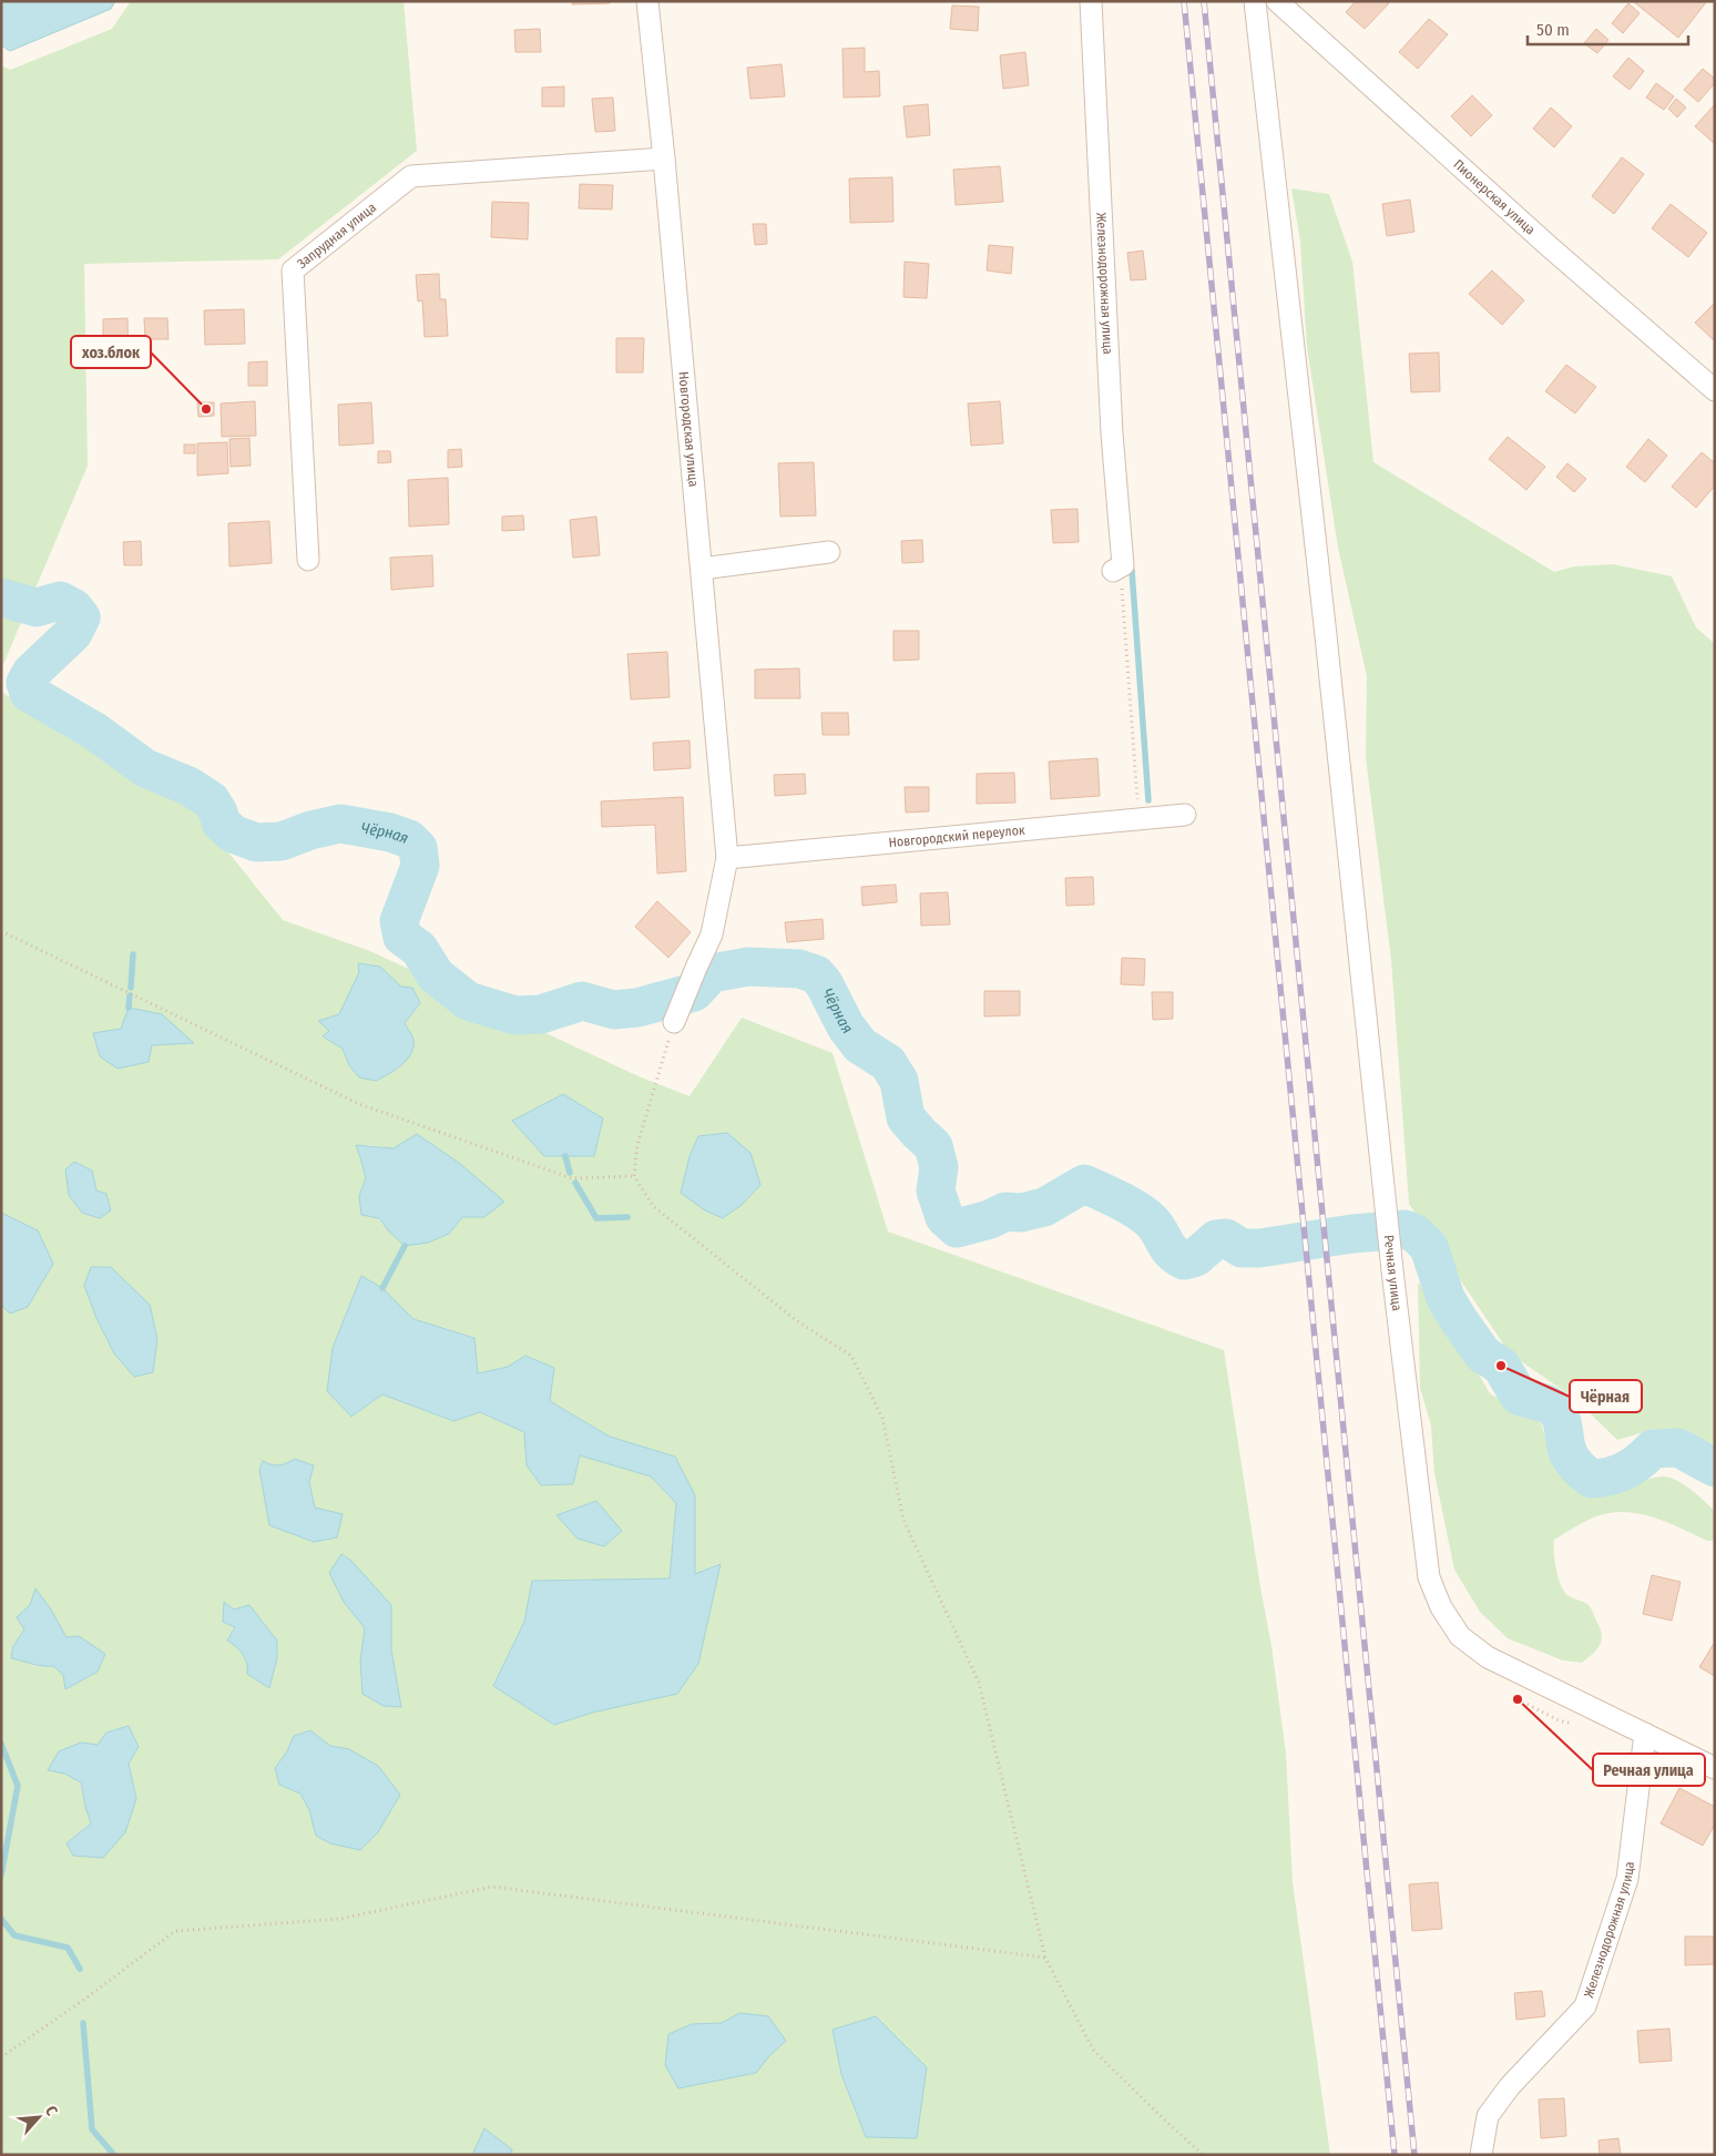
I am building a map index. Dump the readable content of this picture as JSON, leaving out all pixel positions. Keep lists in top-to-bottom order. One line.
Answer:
{"streets":{"street":["Пионерская улица","Запрудная улица","Железнодорожная улица","Новгородская улица","Новгородский переулок","Речная улица"]},"crossings":[["Запрудная улица","Новгородская улица"],["Железнодорожная улица","Речная улица"],["Новгородская улица","Новгородский переулок"]],"water":["Чёрная"],"places":["хоз.блок","Чёрная","Речная улица"],"scale_bar":"50 m","north":"top right"}
